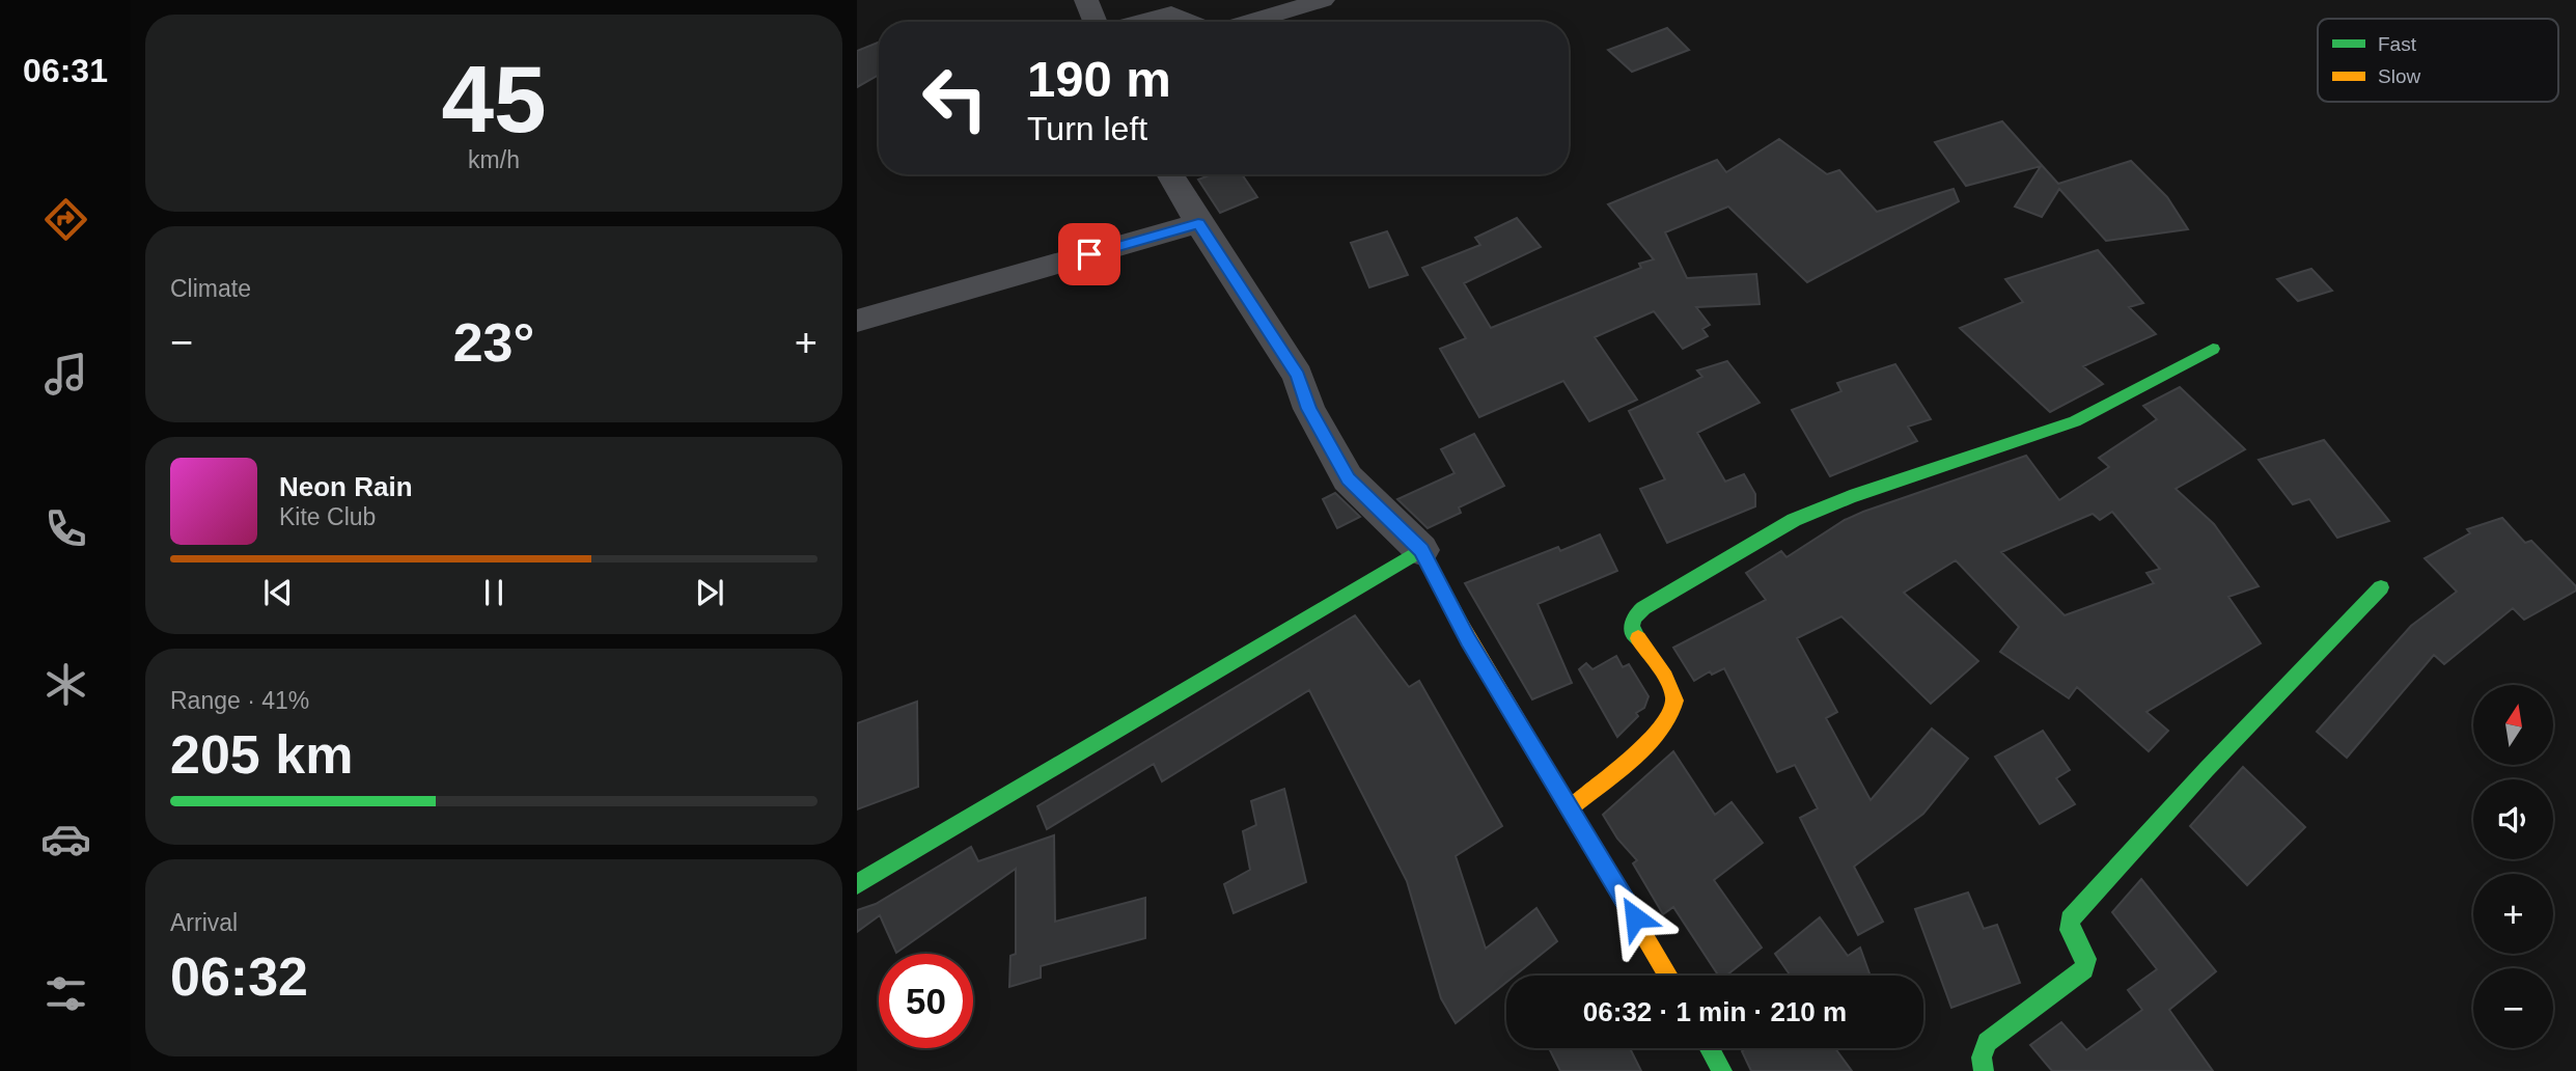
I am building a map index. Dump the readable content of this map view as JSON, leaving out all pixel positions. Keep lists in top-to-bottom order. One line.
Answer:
{"legend":["Fast","Slow"],"north":"top","page":{"tabs":"06:31","tile":[["45","km/h"],"Climate",["Range · 41%","205 km"],["Arrival","06:32"]],"turn":["190 m","Turn left"],"heat":["−","23°","+"],"song":["Neon Rain","Kite Club"],"map_buttons":["+","−"],"limit":"50","trip":"06:32 · 1 min · 210 m"}}
